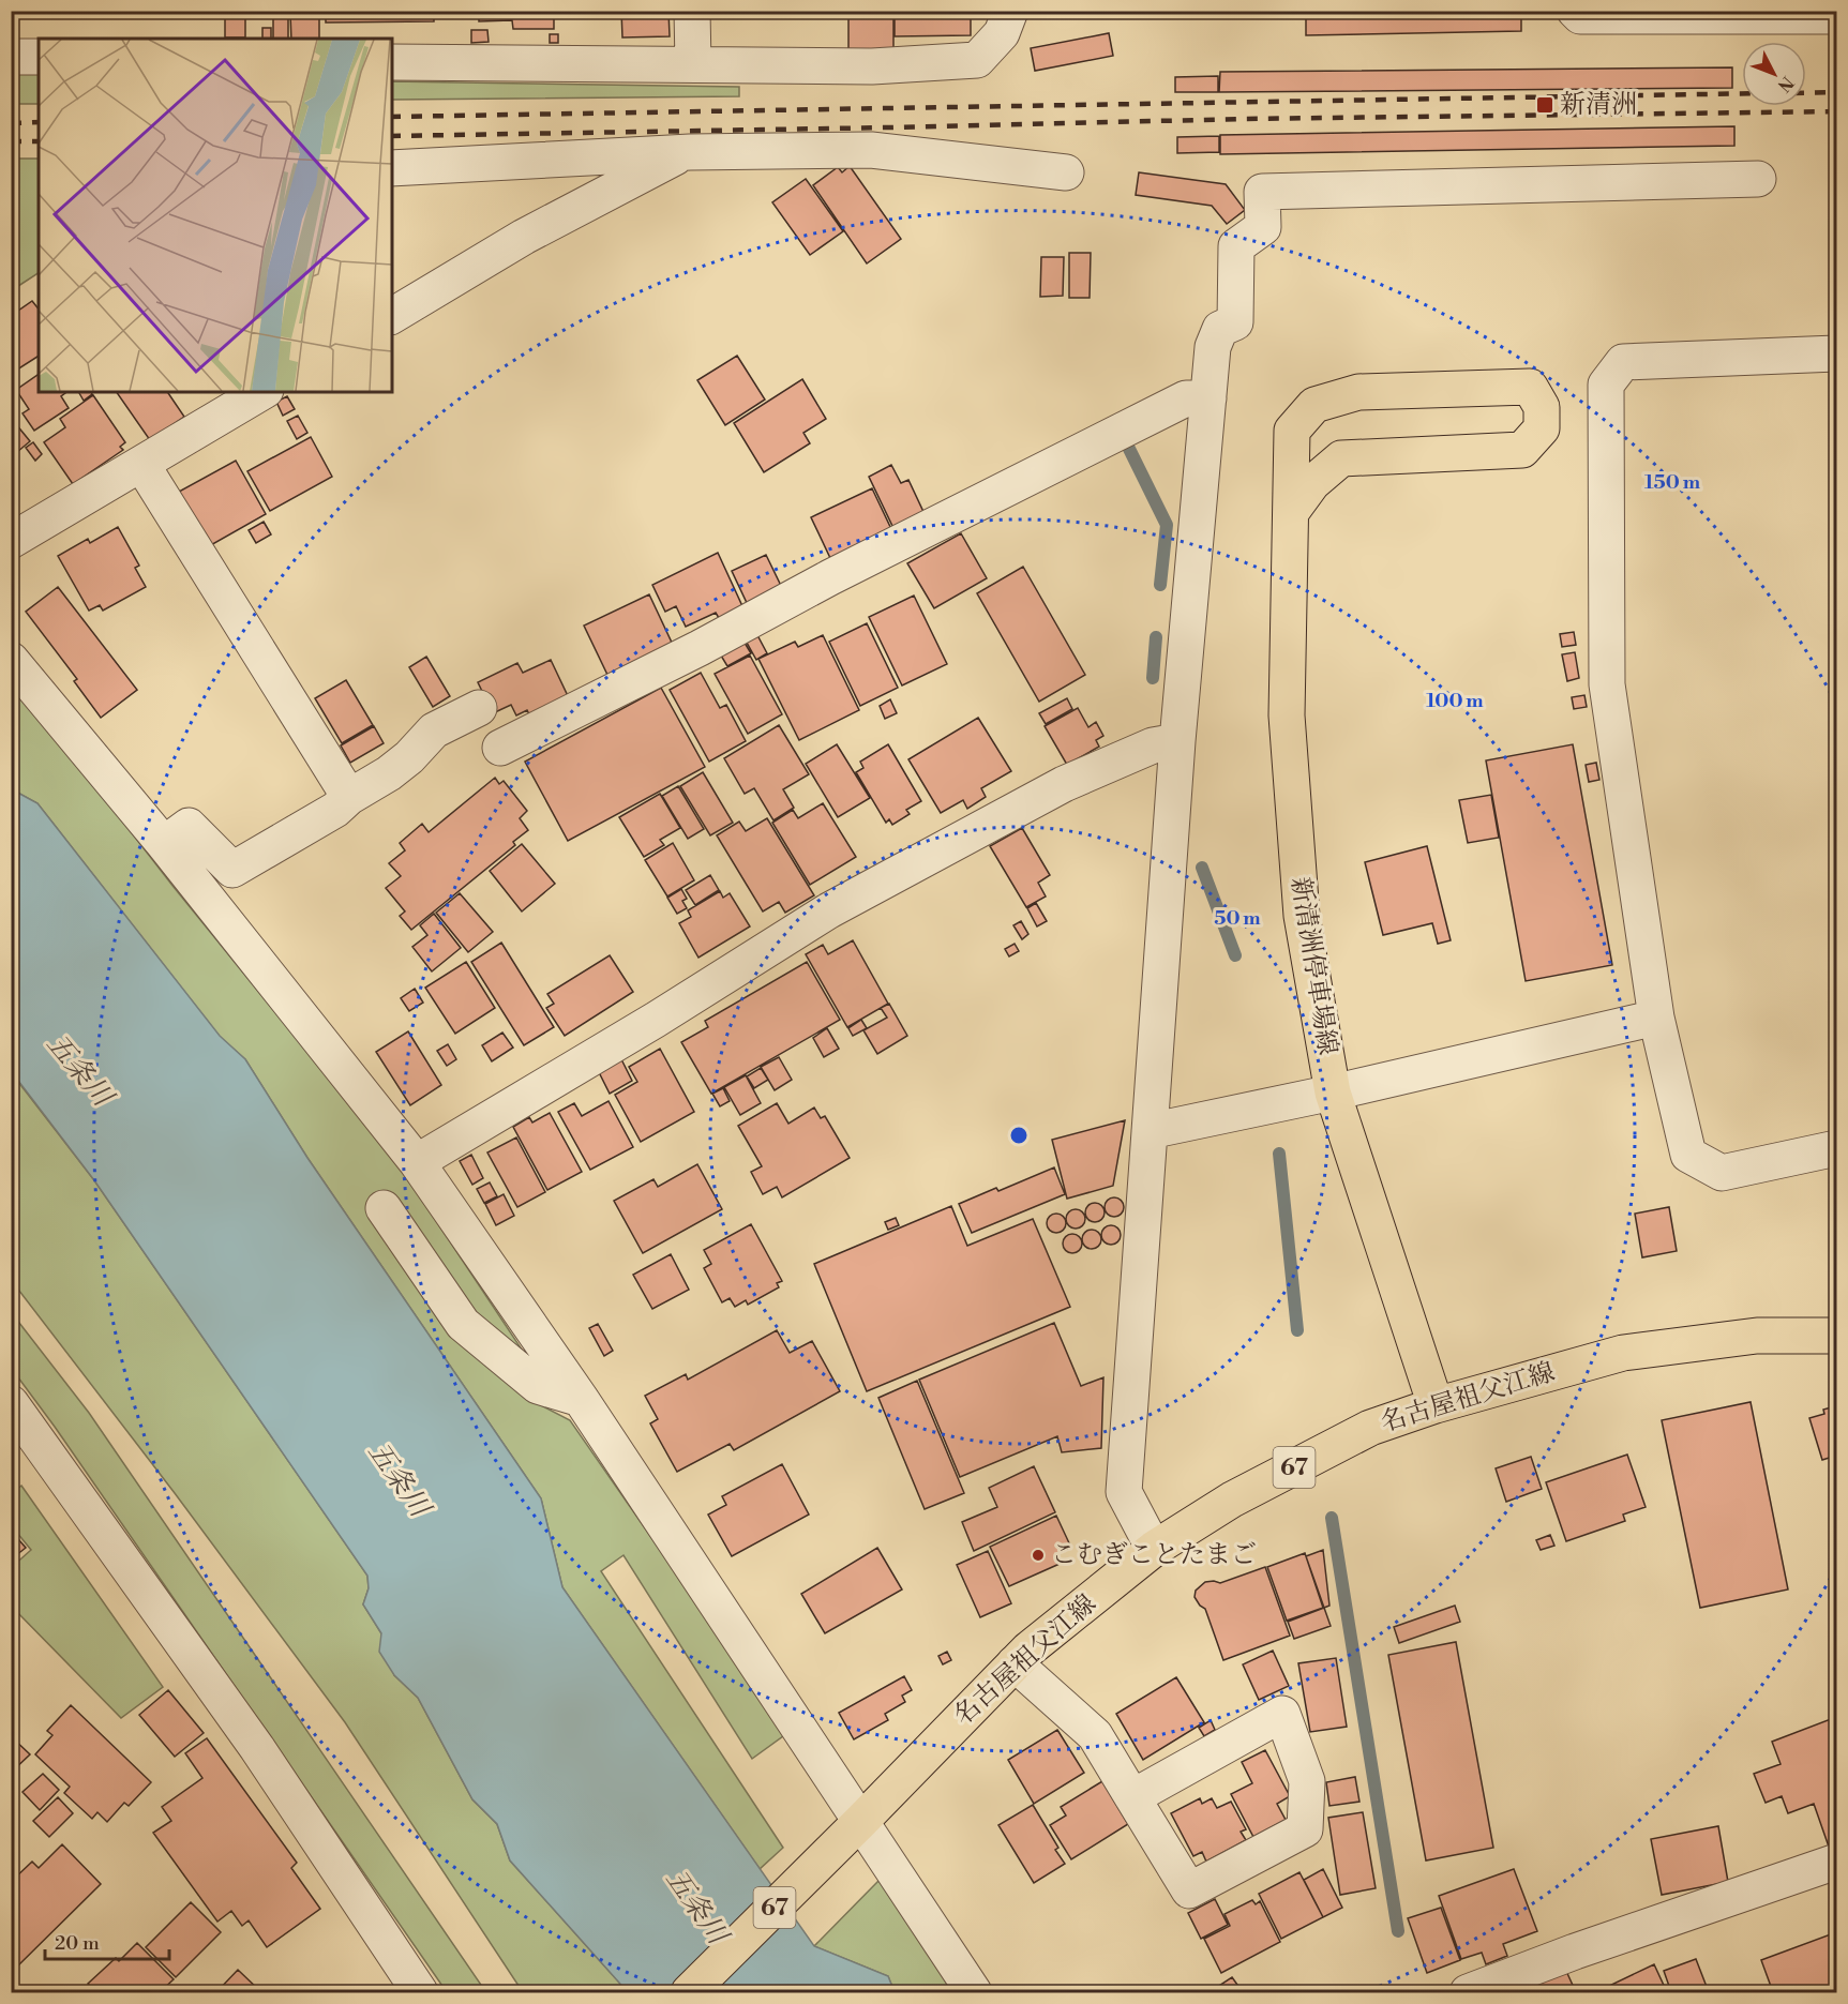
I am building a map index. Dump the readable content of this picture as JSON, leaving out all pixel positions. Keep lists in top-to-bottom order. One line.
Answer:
{"streets":{"main road":["新清洲停車場線","名古屋祖父江線","67"]},"crossings":[["新清洲停車場線","名古屋祖父江線"]],"water":["五条川"],"places":{"transit":["新清洲"],"other":["こむぎことたまご"]},"scale_bar":"20 m","north":"bottom right","rings":["150 m","100 m","50 m"]}
